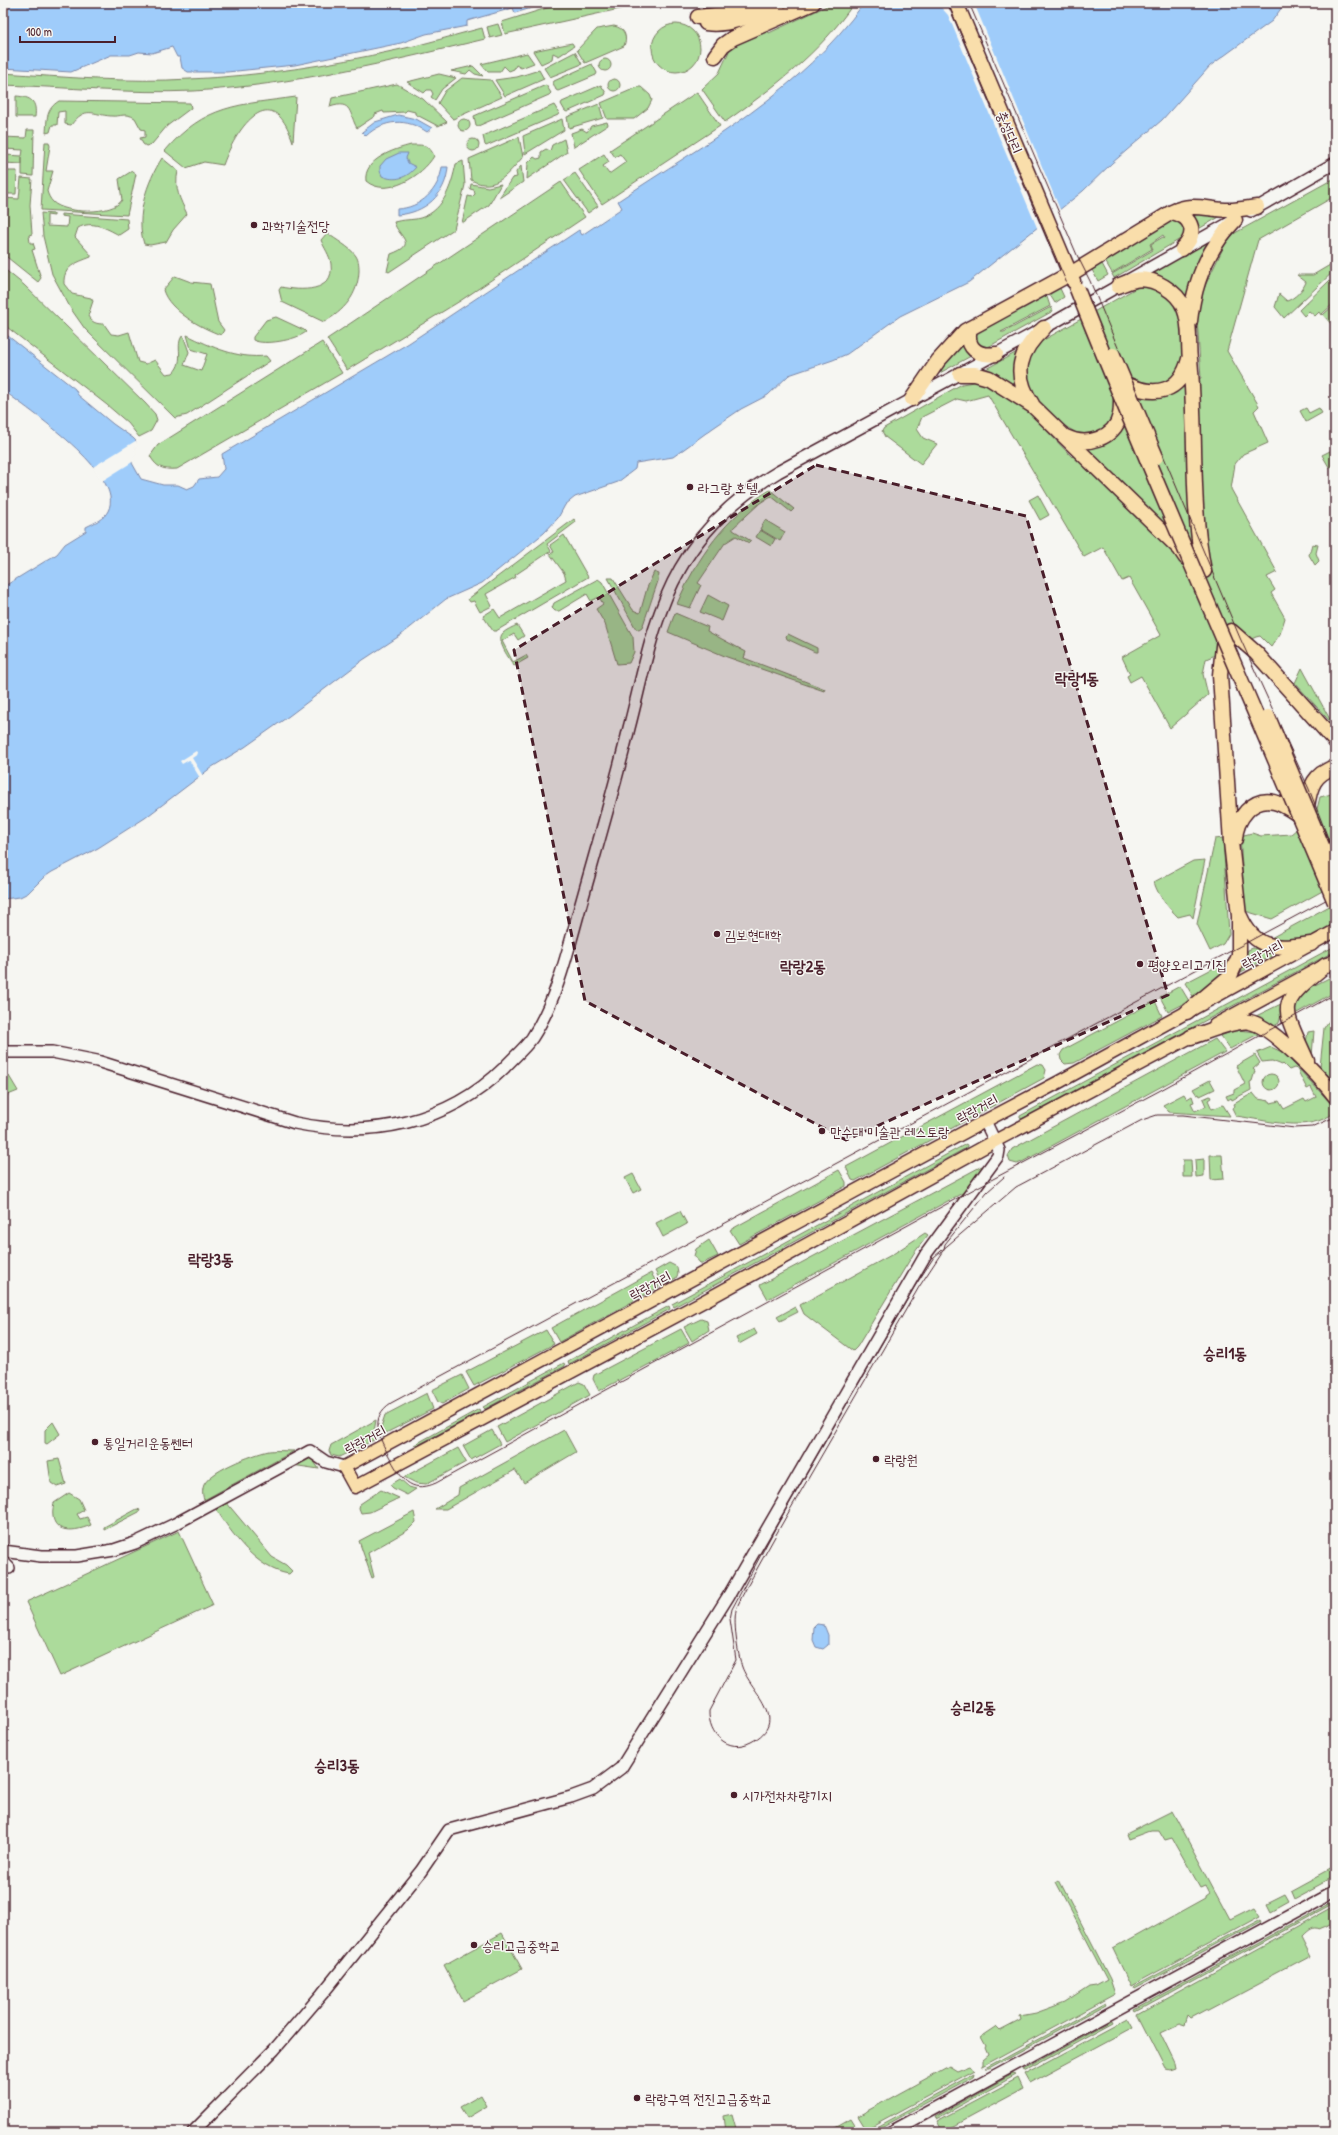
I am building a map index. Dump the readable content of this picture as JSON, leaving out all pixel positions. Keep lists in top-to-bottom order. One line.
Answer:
{"streets":{"highway":["충성다리"],"main road":["락랑거리"]},"districts":["락랑1동","락랑2동","락랑3동","승리1동","승리2동","승리3동"],"places":["과학기술전당","라그랑 호텔","김보현대학","평양오리고기집","만수대 미술관 레스토랑","통일거리운동쎈터","락랑원","시가전차차량기지","승리고급중학교","락랑구역 전진고급중학교"],"scale_bar":"100 m"}
